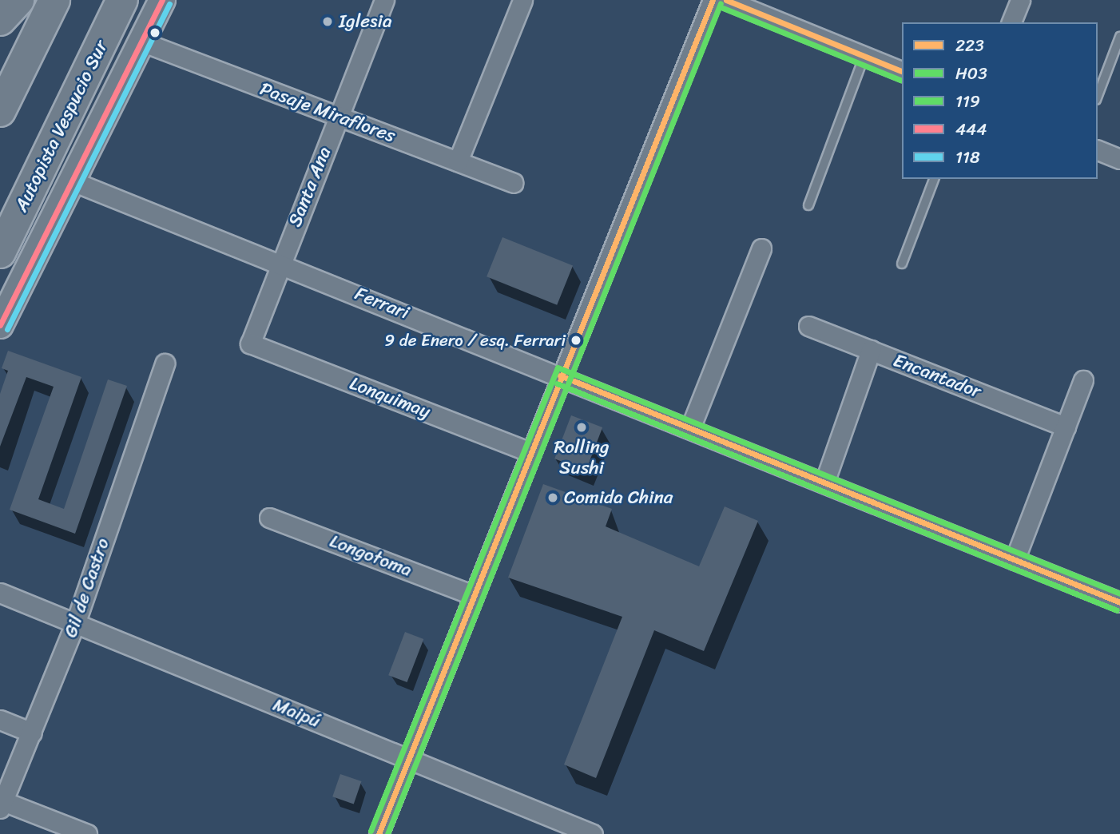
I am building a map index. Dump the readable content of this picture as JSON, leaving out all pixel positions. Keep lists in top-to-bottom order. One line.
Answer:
{"streets":{"highway":["Autopista Vespucio Sur"],"street":["Pasaje Miraflores","Santa Ana","Ferrari","Encantador","Lonquimay","Longotoma","Gil de Castro","Maipú"]},"crossings":[["Pasaje Miraflores","Santa Ana"],["Santa Ana","Ferrari"],["Santa Ana","Lonquimay"],["Gil de Castro","Maipú"]],"places":["Iglesia","9 de Enero / esq. Ferrari","Rolling Sushi","Comida China"],"lines":["transit line 223","transit line 444","transit line H03","transit line 118","transit line 119"],"legend":["223","H03","119","444","118"]}
